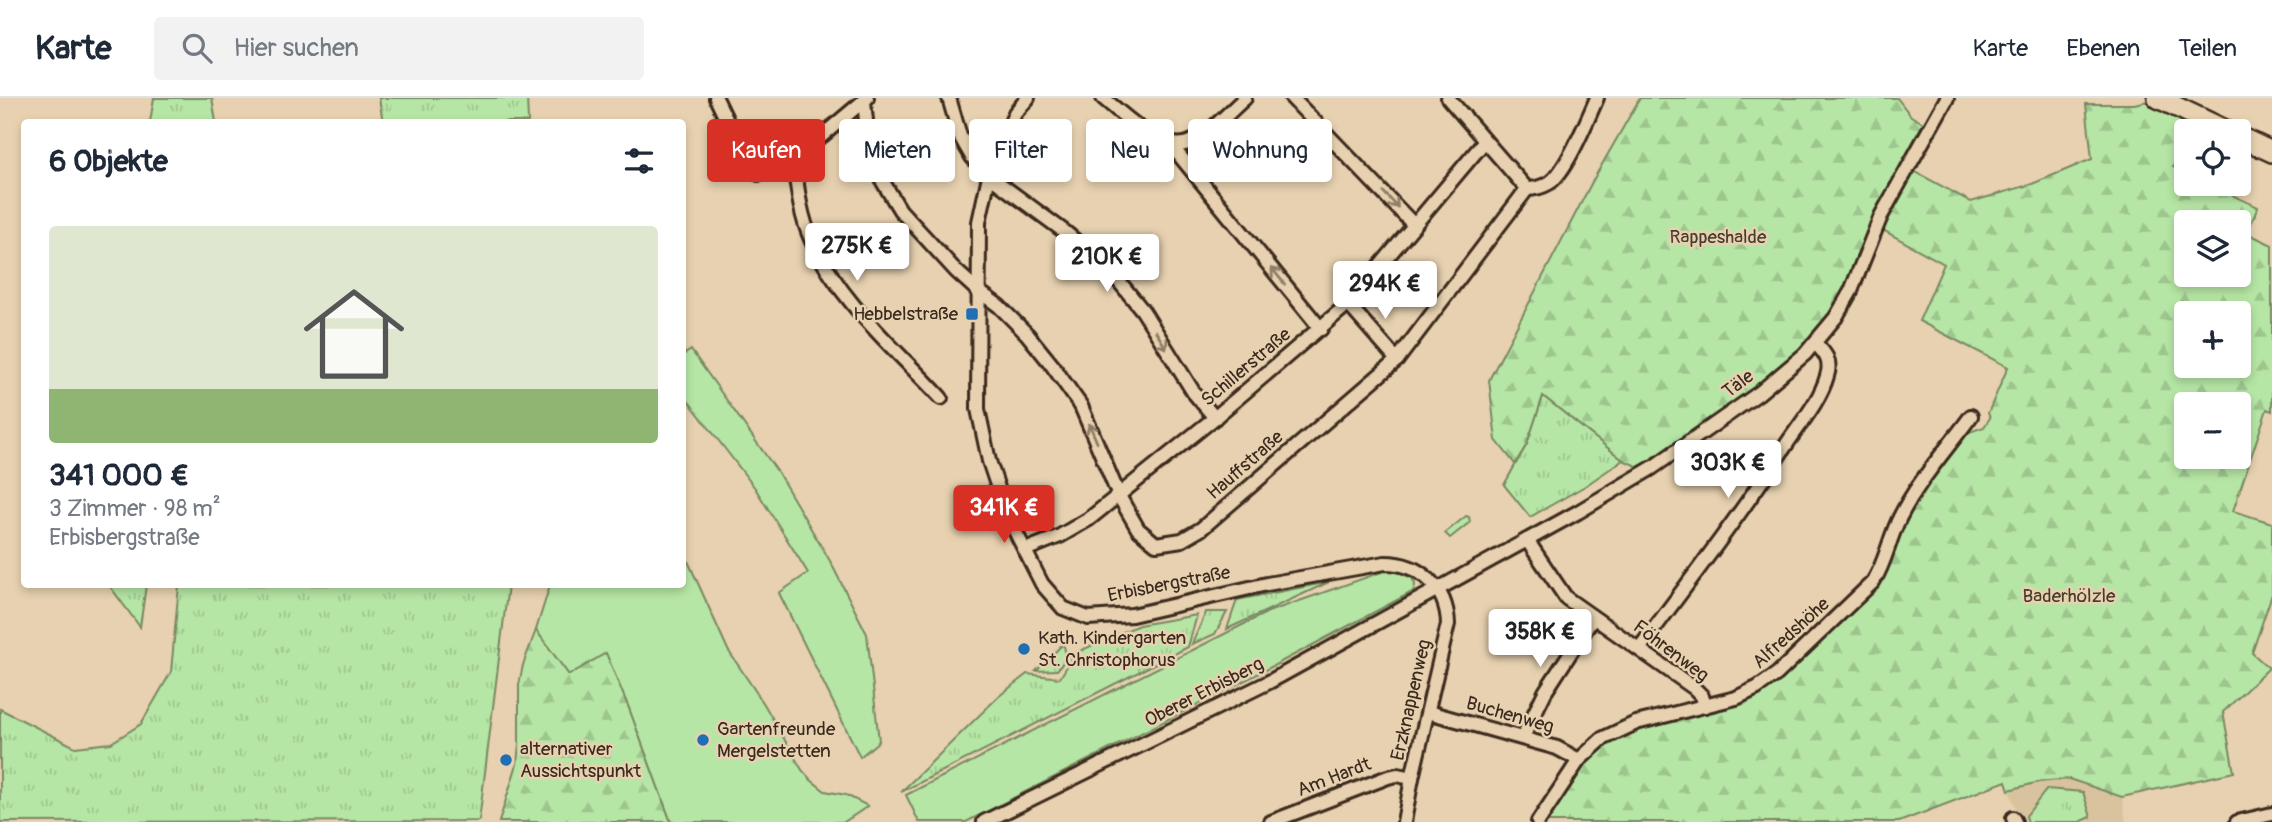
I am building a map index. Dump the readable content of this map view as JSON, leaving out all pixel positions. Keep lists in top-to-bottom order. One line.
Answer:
{"streets":{"street":["Schillerstraße","Täle","Hauffstraße","Erbisbergstraße","Alfredshöhe","Föhrenweg","Oberer Erbisberg","Erzknappenweg","Buchenweg","Am Hardt"]},"crossings":[["Schillerstraße","Hauffstraße"],["Schillerstraße","Erbisbergstraße"],["Täle","Erbisbergstraße"],["Täle","Föhrenweg"],["Täle","Oberer Erbisberg"],["Täle","Erzknappenweg"],["Erbisbergstraße","Oberer Erbisberg"],["Erbisbergstraße","Erzknappenweg"],["Alfredshöhe","Föhrenweg"],["Alfredshöhe","Buchenweg"],["Oberer Erbisberg","Erzknappenweg"],["Erzknappenweg","Buchenweg"],["Erzknappenweg","Am Hardt"]],"parks":["Rappeshalde","Baderhölzle"],"places":{"transit":["Hebbelstraße"],"other":["Kath. Kindergarten St. Christophorus","Gartenfreunde Mergelstetten","alternativer Aussichtspunkt"]},"page":{"header":"Karte","search":"Hier suchen","nav":["Karte","Ebenen","Teilen"],"map_buttons":["+","−"],"chip":["Kaufen","Mieten","Filter","Neu","Wohnung"],"heading":"6 Objekte","list":[{"name":"341 000 €","note":"3 Zimmer · 98 m² · Erbisbergstraße"}],"price":["275K €","210K €","294K €","303K €","341K €","358K €"]}}
